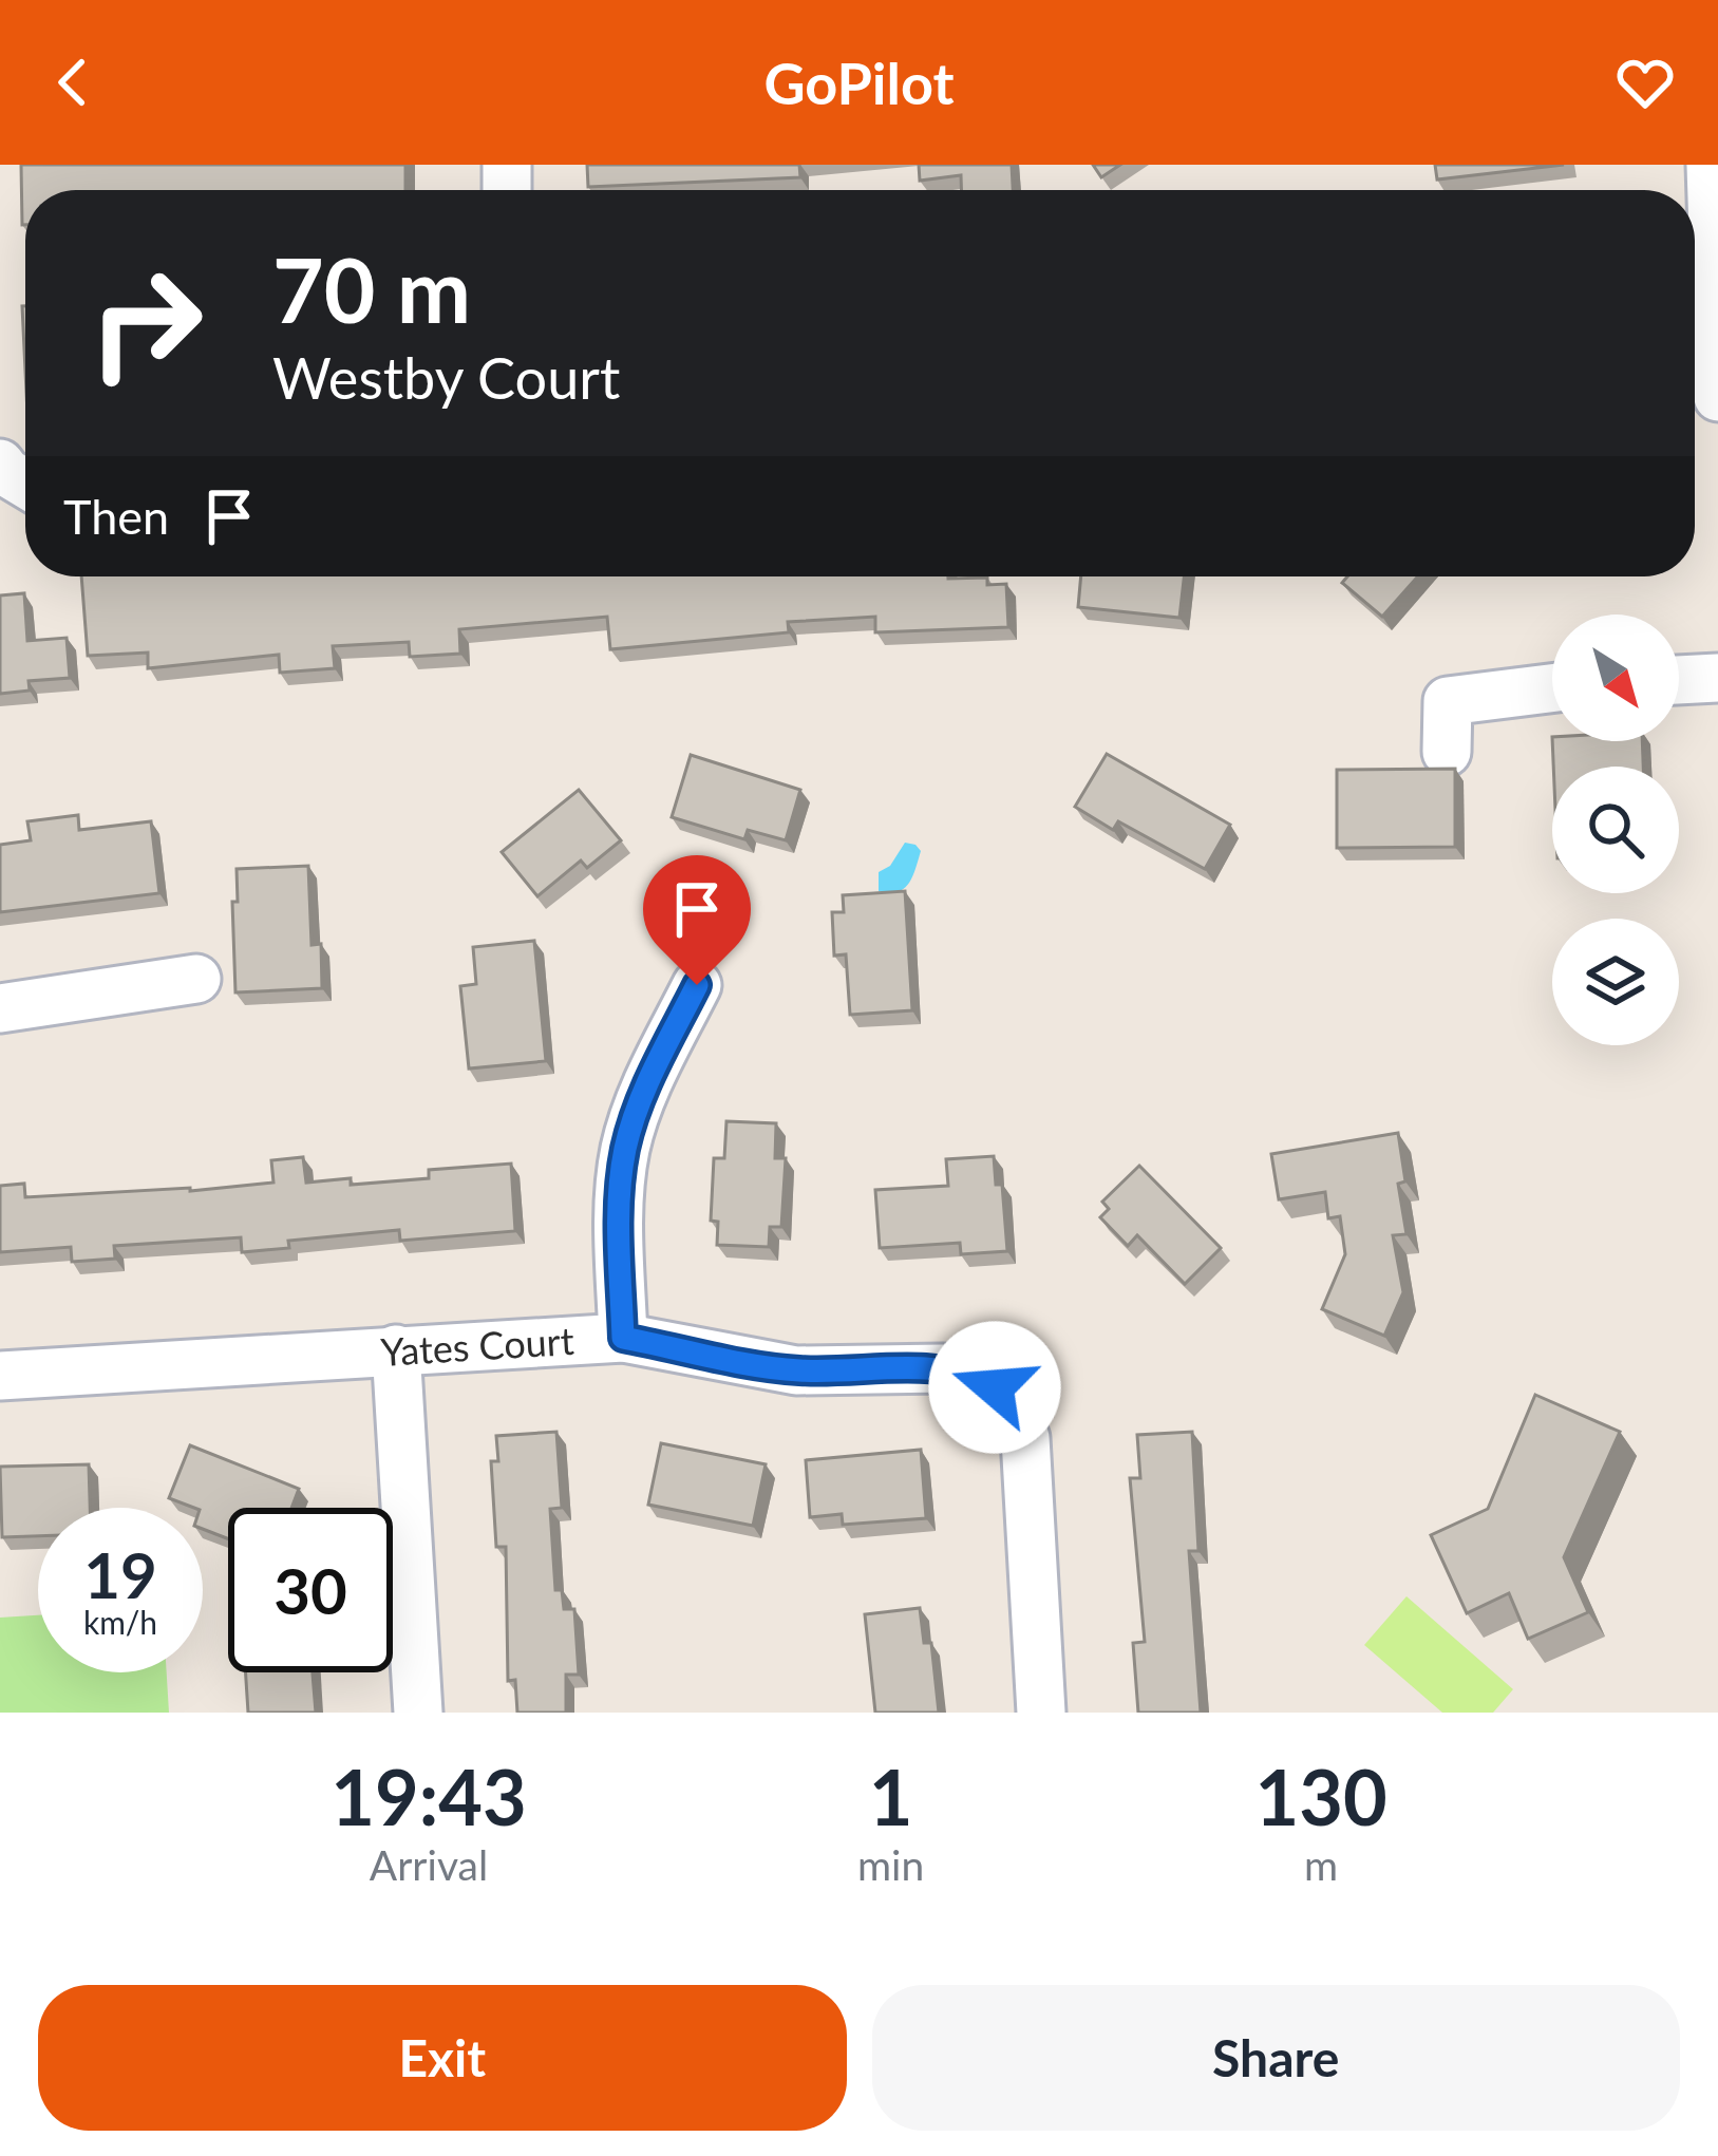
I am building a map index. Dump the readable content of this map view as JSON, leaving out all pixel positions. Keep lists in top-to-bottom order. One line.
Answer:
{"streets":{"street":["Yates Court"]},"north":"bottom right","page":{"header":"GoPilot","turn":["70 m","Westby Court"],"then":"Then","speed":"19 km/h","limit":"30","eta":["19:43","Arrival","1","min","130","m"],"buttons":["Exit","Share"]}}
